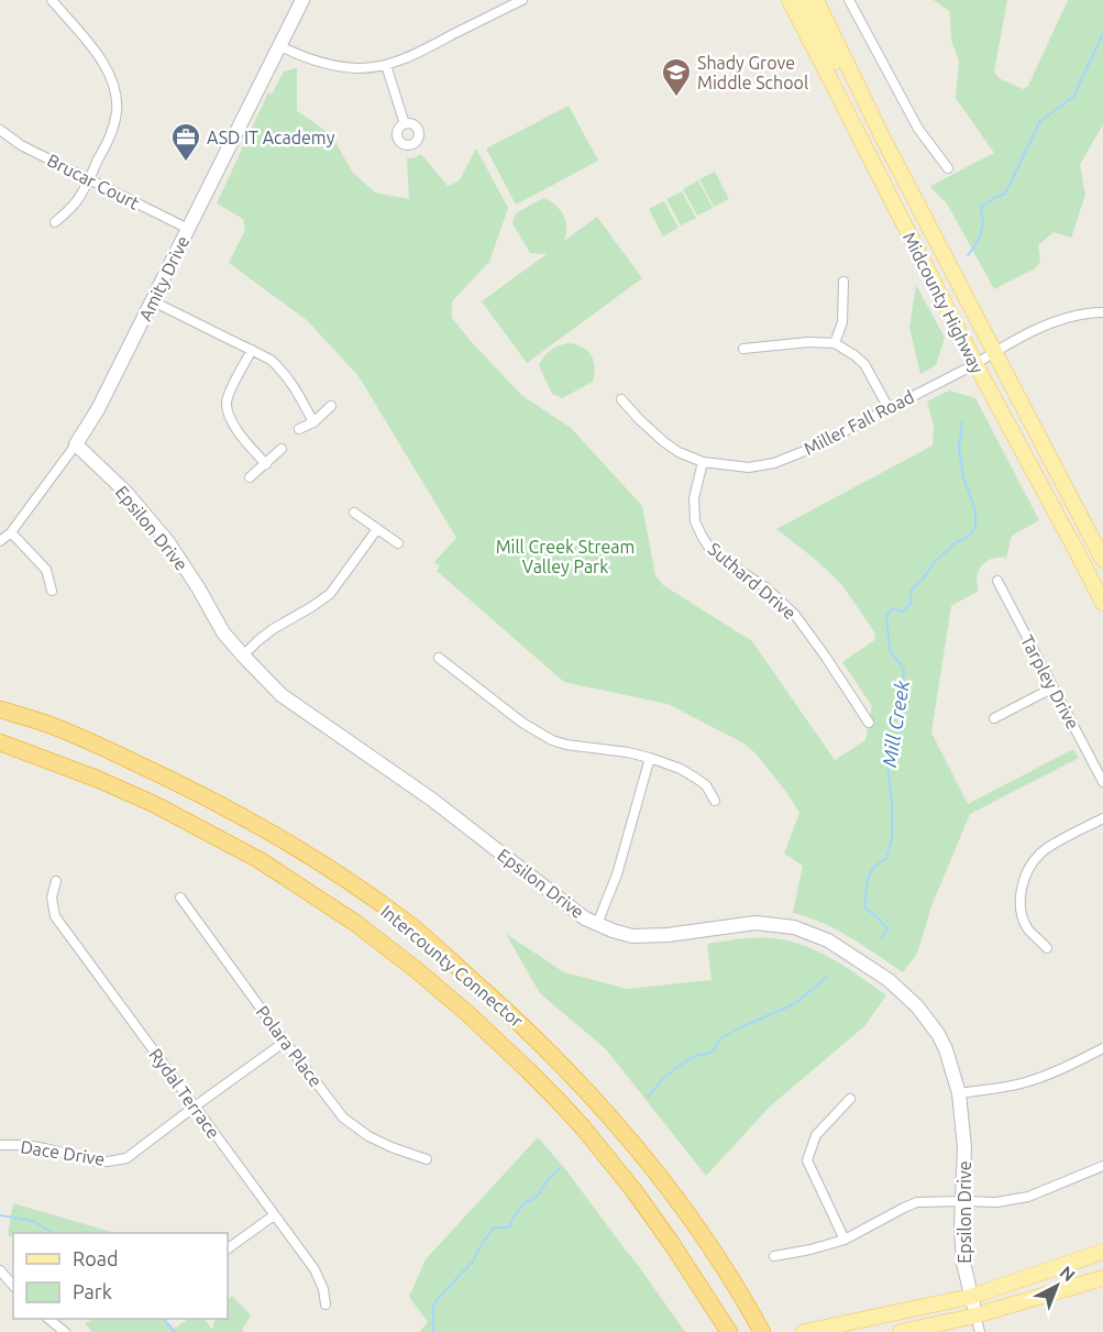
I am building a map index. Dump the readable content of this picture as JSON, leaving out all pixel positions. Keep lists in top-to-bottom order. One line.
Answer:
{"streets":{"highway":["Intercounty Connector"],"main road":["Midcounty Highway"],"street":["Brucar Court","Amity Drive","Miller Fall Road","Epsilon Drive","Suthard Drive","Tarpley Drive","Polara Place","Rydal Terrace","Dace Drive"]},"crossings":[["Brucar Court","Amity Drive"],["Amity Drive","Epsilon Drive"],["Midcounty Highway","Miller Fall Road"],["Miller Fall Road","Suthard Drive"],["Polara Place","Dace Drive"],["Rydal Terrace","Dace Drive"]],"water":["Mill Creek"],"parks":["Mill Creek Stream Valley Park"],"places":{"school or university":["Shady Grove Middle School"],"office":["ASD IT Academy"]},"legend":["Road","Park"],"north":"top right"}
